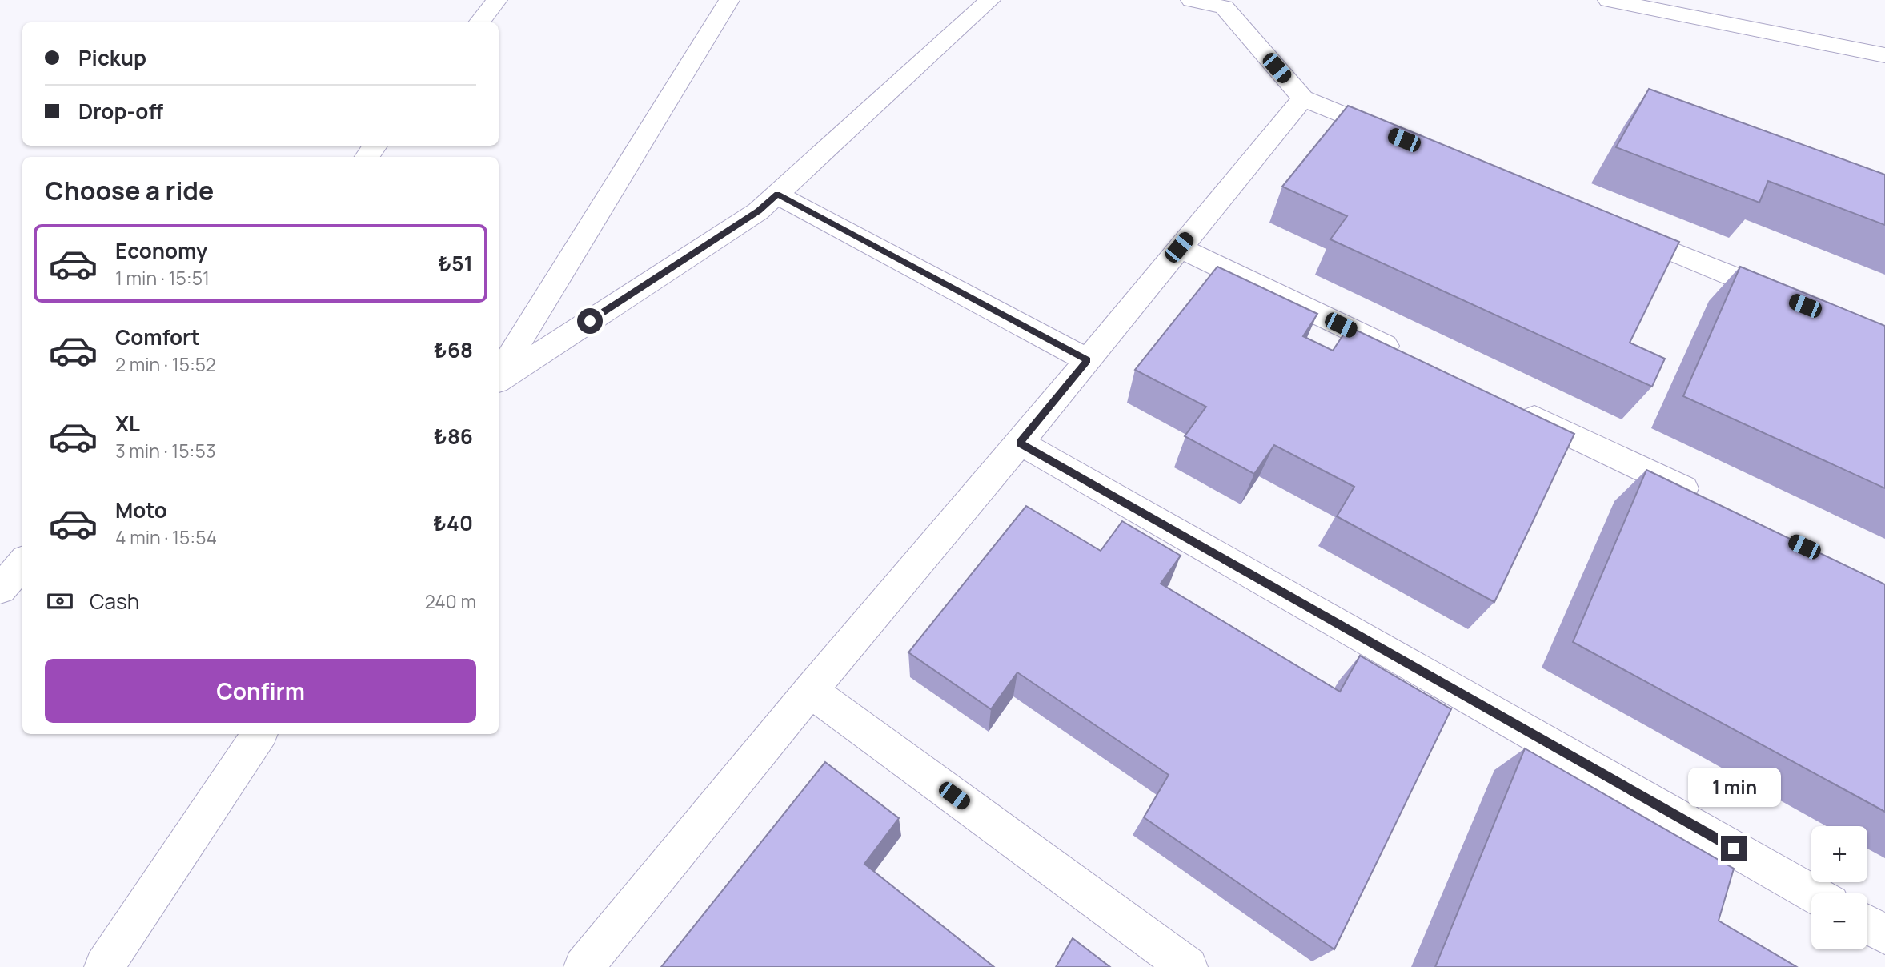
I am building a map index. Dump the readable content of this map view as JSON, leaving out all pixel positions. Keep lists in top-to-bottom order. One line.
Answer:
{"page":{"banner":["Pickup","Drop-off"],"heading":"Choose a ride","list":[{"name":"Economy","note":"1 min · 15:51","value":"₺51"},{"name":"Comfort","note":"2 min · 15:52","value":"₺68"},{"name":"XL","note":"3 min · 15:53","value":"₺86"},{"name":"Moto","note":"4 min · 15:54","value":"₺40"}],"pay":["Cash","240 m"],"buttons":"Confirm","bubble":"1 min","map_buttons":["+","−"]}}
